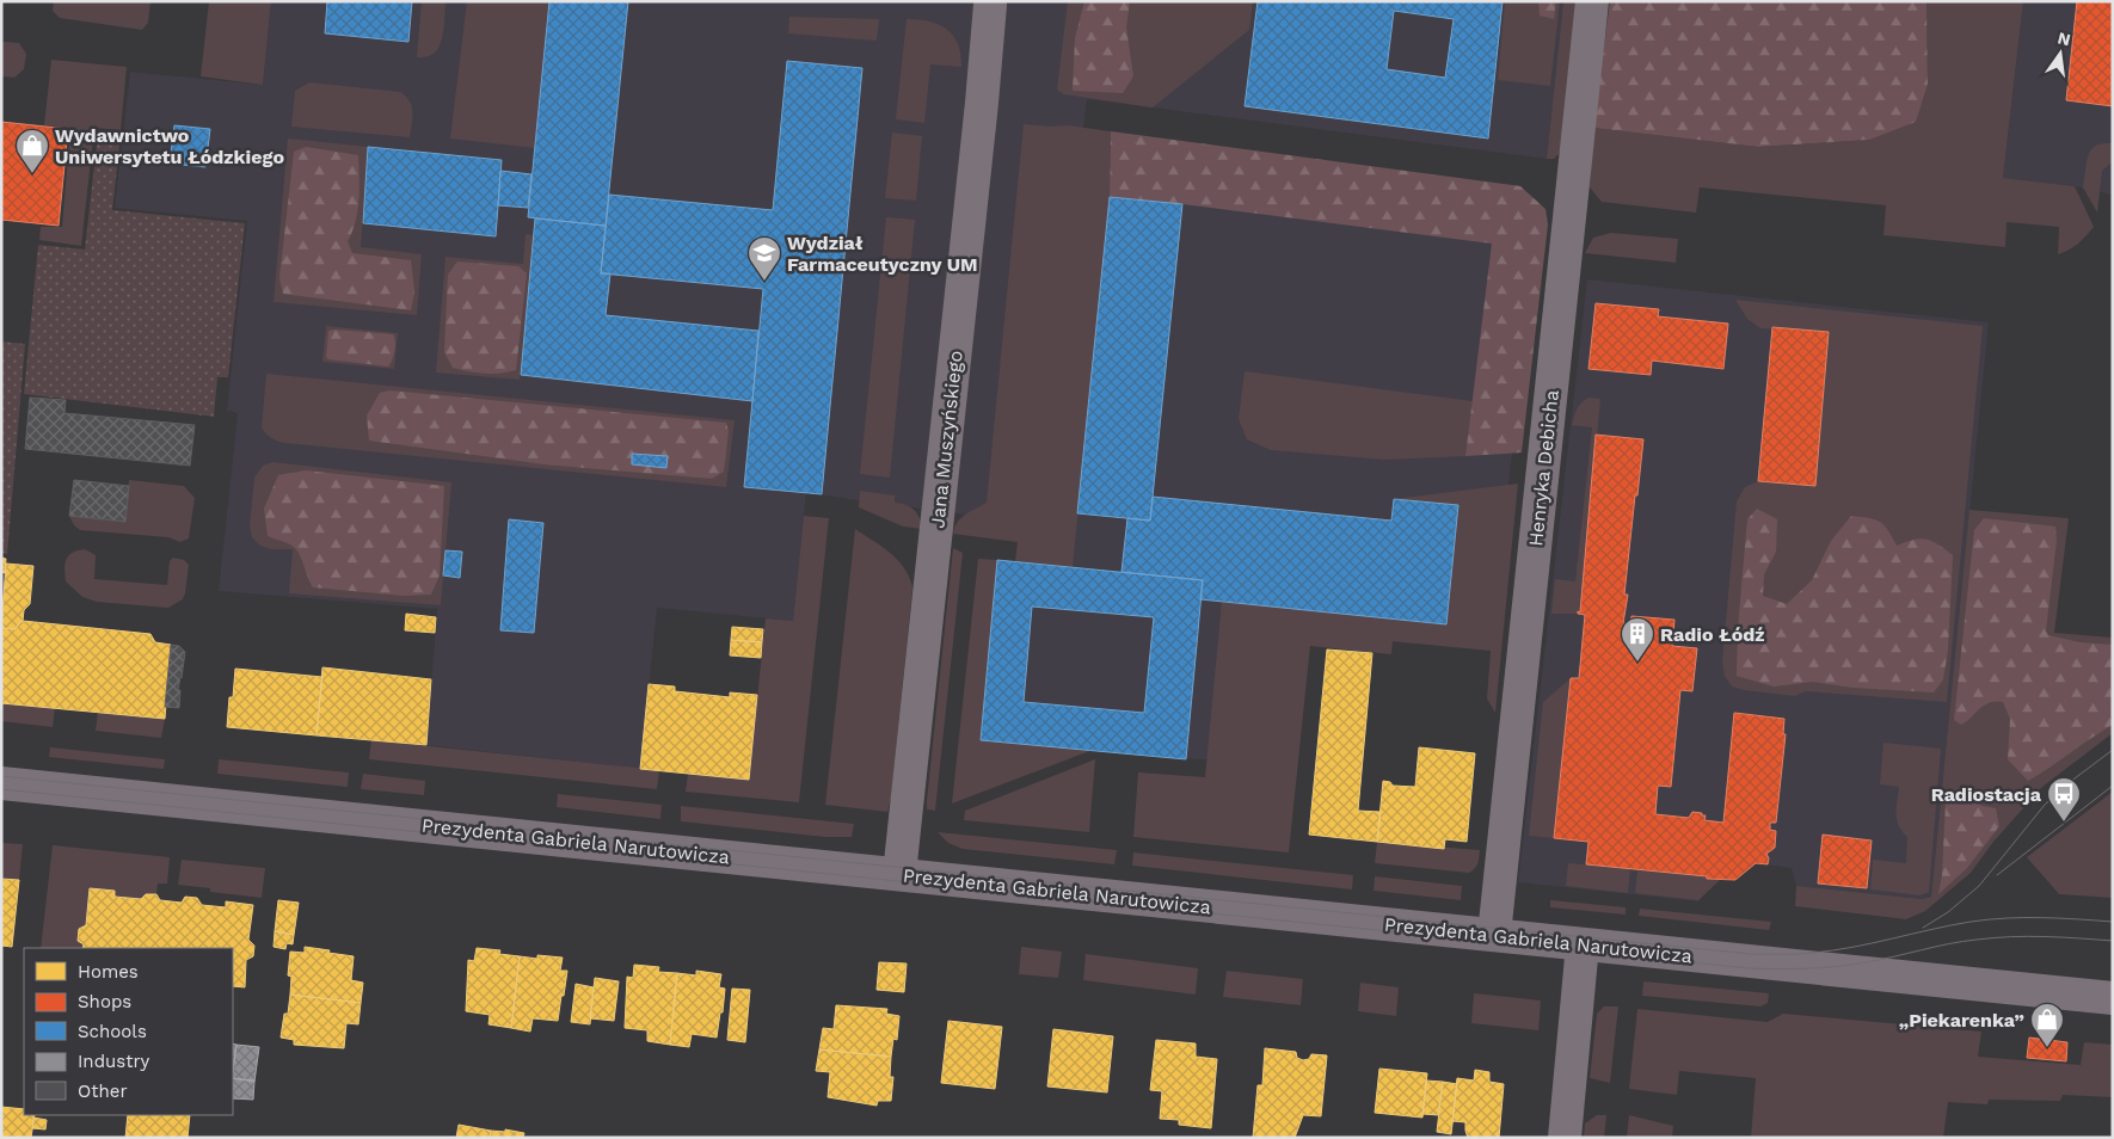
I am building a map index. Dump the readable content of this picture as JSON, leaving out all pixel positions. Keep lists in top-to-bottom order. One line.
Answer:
{"streets":{"street":["Jana Muszyńskiego","Henryka Debicha","Prezydenta Gabriela Narutowicza"]},"crossings":[["Jana Muszyńskiego","Prezydenta Gabriela Narutowicza"],["Henryka Debicha","Prezydenta Gabriela Narutowicza"]],"places":{"shop":["Wydawnictwo Uniwersytetu Łódzkiego","„Piekarenka”"],"school or university":["Wydział Farmaceutyczny UM"],"building":["Radio Łódź"],"bus stop":["Radiostacja"]},"legend":["Homes","Shops","Schools","Industry","Other"],"north":"top"}
